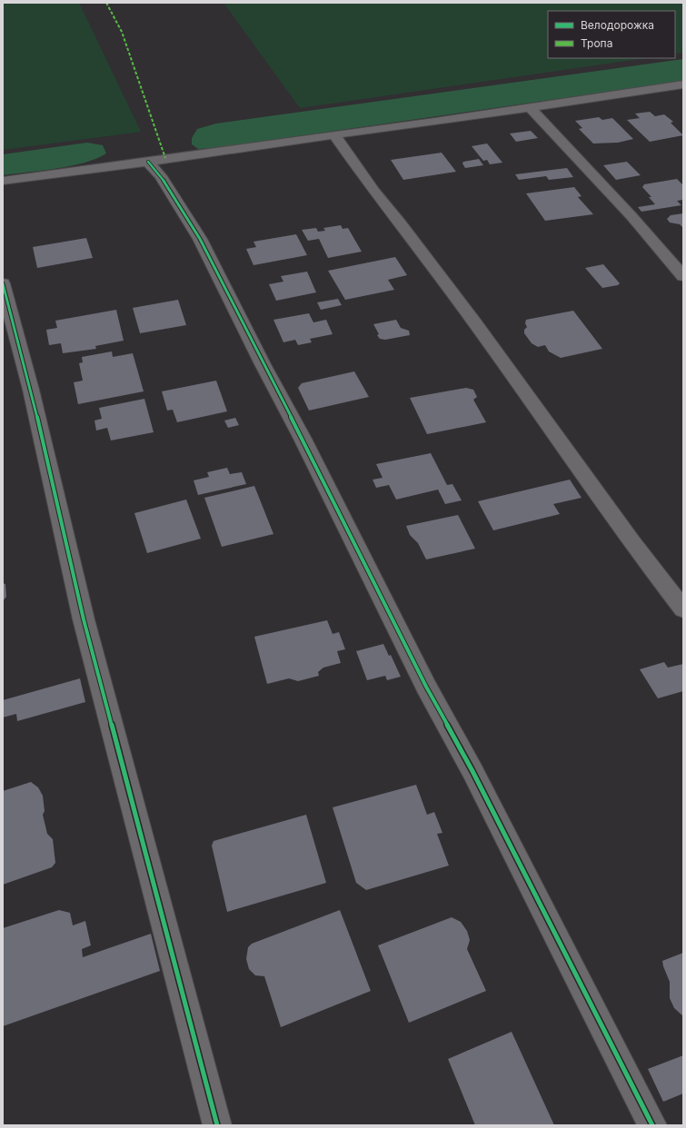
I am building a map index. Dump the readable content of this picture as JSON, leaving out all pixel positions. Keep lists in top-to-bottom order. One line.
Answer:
{"legend":["Велодорожка","Тропа"]}
